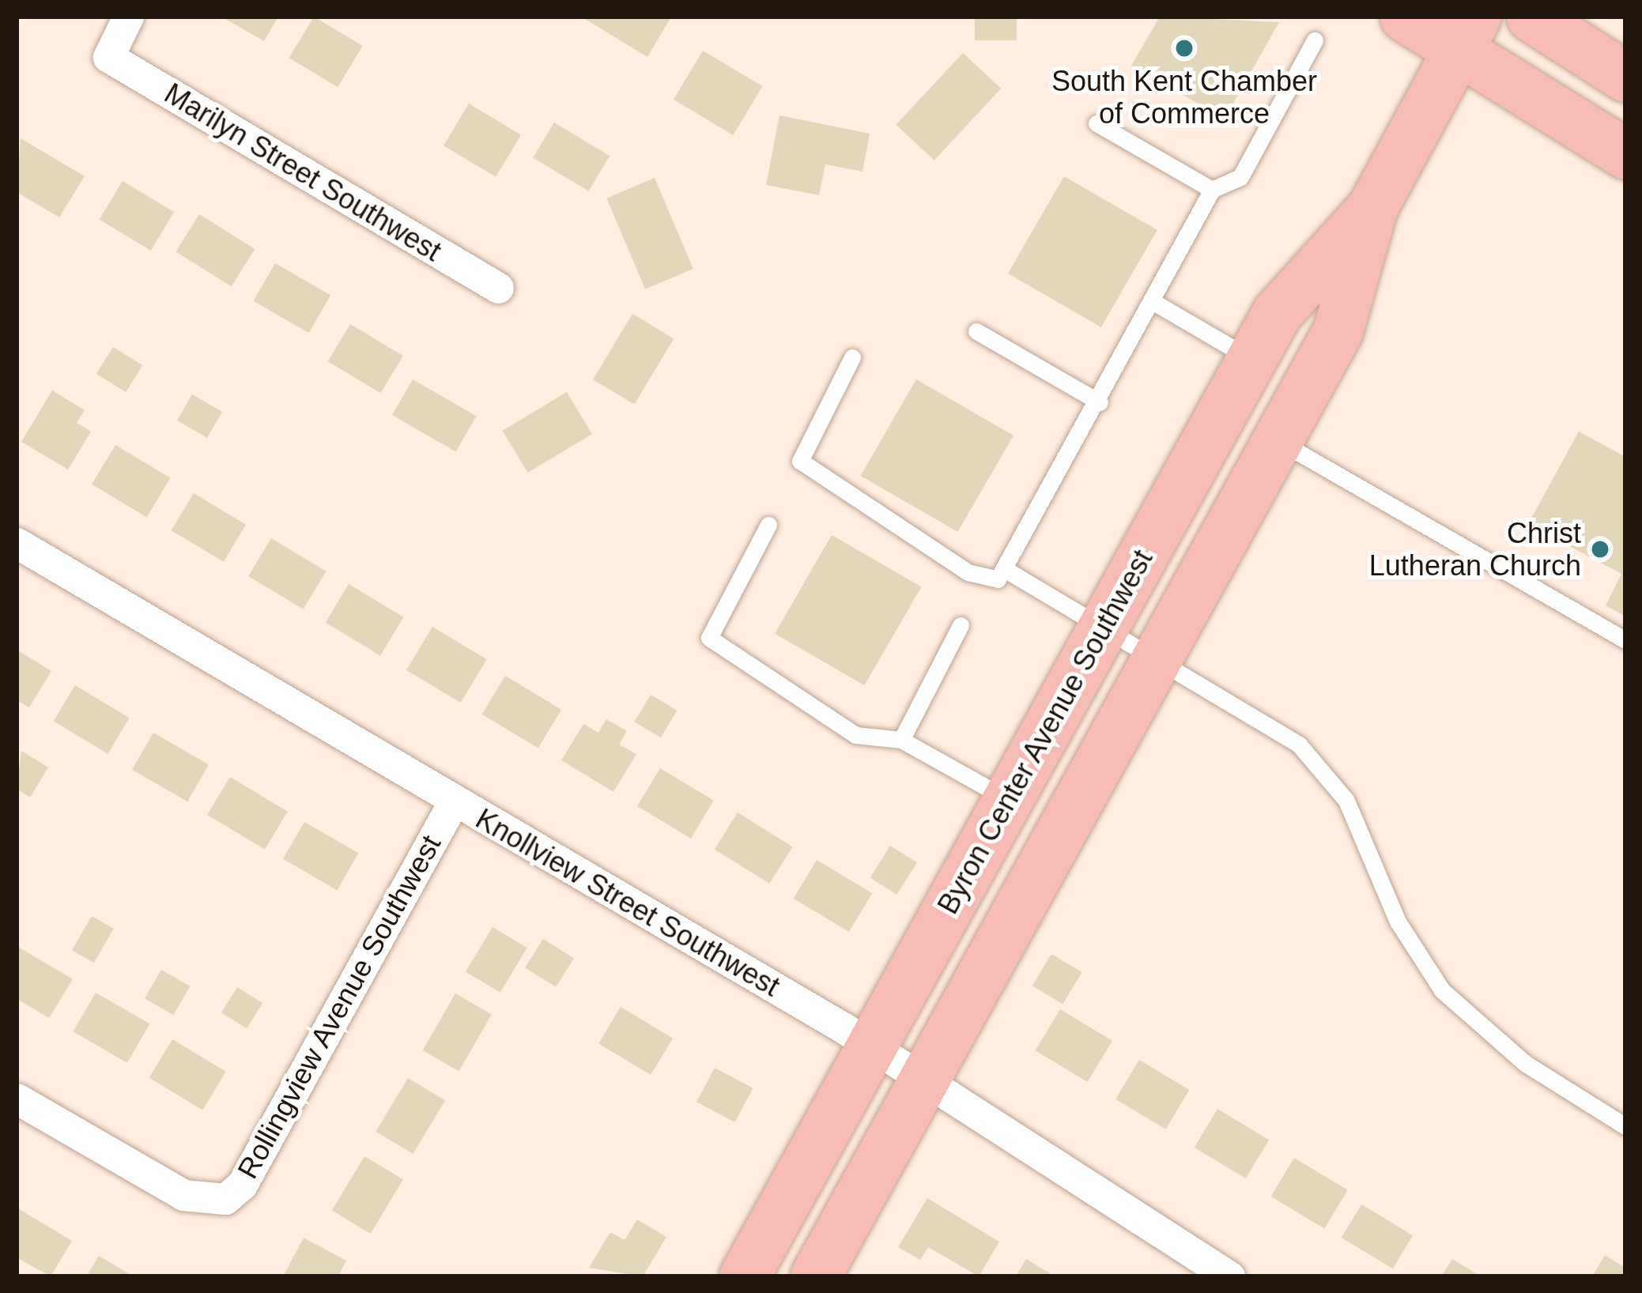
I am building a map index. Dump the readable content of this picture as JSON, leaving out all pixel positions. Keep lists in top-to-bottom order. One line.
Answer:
{"streets":{"main road":["Byron Center Avenue Southwest"],"street":["Marilyn Street Southwest","Knollview Street Southwest","Rollingview Avenue Southwest"]},"crossings":[["Byron Center Avenue Southwest","Knollview Street Southwest"],["Knollview Street Southwest","Rollingview Avenue Southwest"]],"places":["South Kent Chamber of Commerce","Christ Lutheran Church"]}
